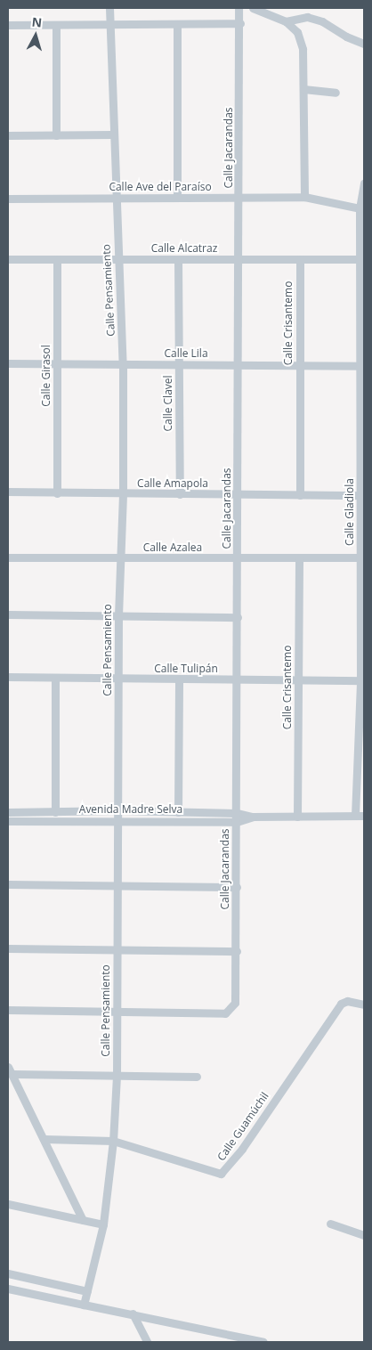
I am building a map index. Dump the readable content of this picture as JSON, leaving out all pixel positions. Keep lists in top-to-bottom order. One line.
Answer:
{"streets":{"street":["Calle Jacarandas","Calle Ave del Paraíso","Calle Alcatraz","Calle Pensamiento","Calle Crisantemo","Calle Lila","Calle Girasol","Calle Clavel","Calle Amapola","Calle Gladiola","Calle Azalea","Calle Tulipán","Avenida Madre Selva","Calle Guamúchil"]},"crossings":[["Calle Jacarandas","Calle Ave del Paraíso"],["Calle Jacarandas","Calle Alcatraz"],["Calle Jacarandas","Calle Pensamiento"],["Calle Jacarandas","Calle Lila"],["Calle Jacarandas","Calle Amapola"],["Calle Jacarandas","Calle Azalea"],["Calle Jacarandas","Calle Tulipán"],["Calle Jacarandas","Avenida Madre Selva"],["Calle Ave del Paraíso","Calle Pensamiento"],["Calle Ave del Paraíso","Calle Gladiola"],["Calle Alcatraz","Calle Pensamiento"],["Calle Alcatraz","Calle Crisantemo"],["Calle Alcatraz","Calle Girasol"],["Calle Alcatraz","Calle Clavel"],["Calle Alcatraz","Calle Gladiola"],["Calle Pensamiento","Calle Lila"],["Calle Pensamiento","Calle Amapola"],["Calle Pensamiento","Calle Azalea"],["Calle Pensamiento","Calle Tulipán"],["Calle Pensamiento","Avenida Madre Selva"],["Calle Pensamiento","Calle Guamúchil"],["Calle Crisantemo","Calle Lila"],["Calle Crisantemo","Calle Amapola"],["Calle Crisantemo","Calle Azalea"],["Calle Crisantemo","Calle Tulipán"],["Calle Crisantemo","Avenida Madre Selva"],["Calle Lila","Calle Girasol"],["Calle Lila","Calle Clavel"],["Calle Lila","Calle Gladiola"],["Calle Girasol","Calle Amapola"],["Calle Clavel","Calle Amapola"],["Calle Amapola","Calle Gladiola"],["Calle Gladiola","Calle Azalea"],["Calle Gladiola","Calle Tulipán"],["Calle Gladiola","Avenida Madre Selva"]],"north":"top"}
